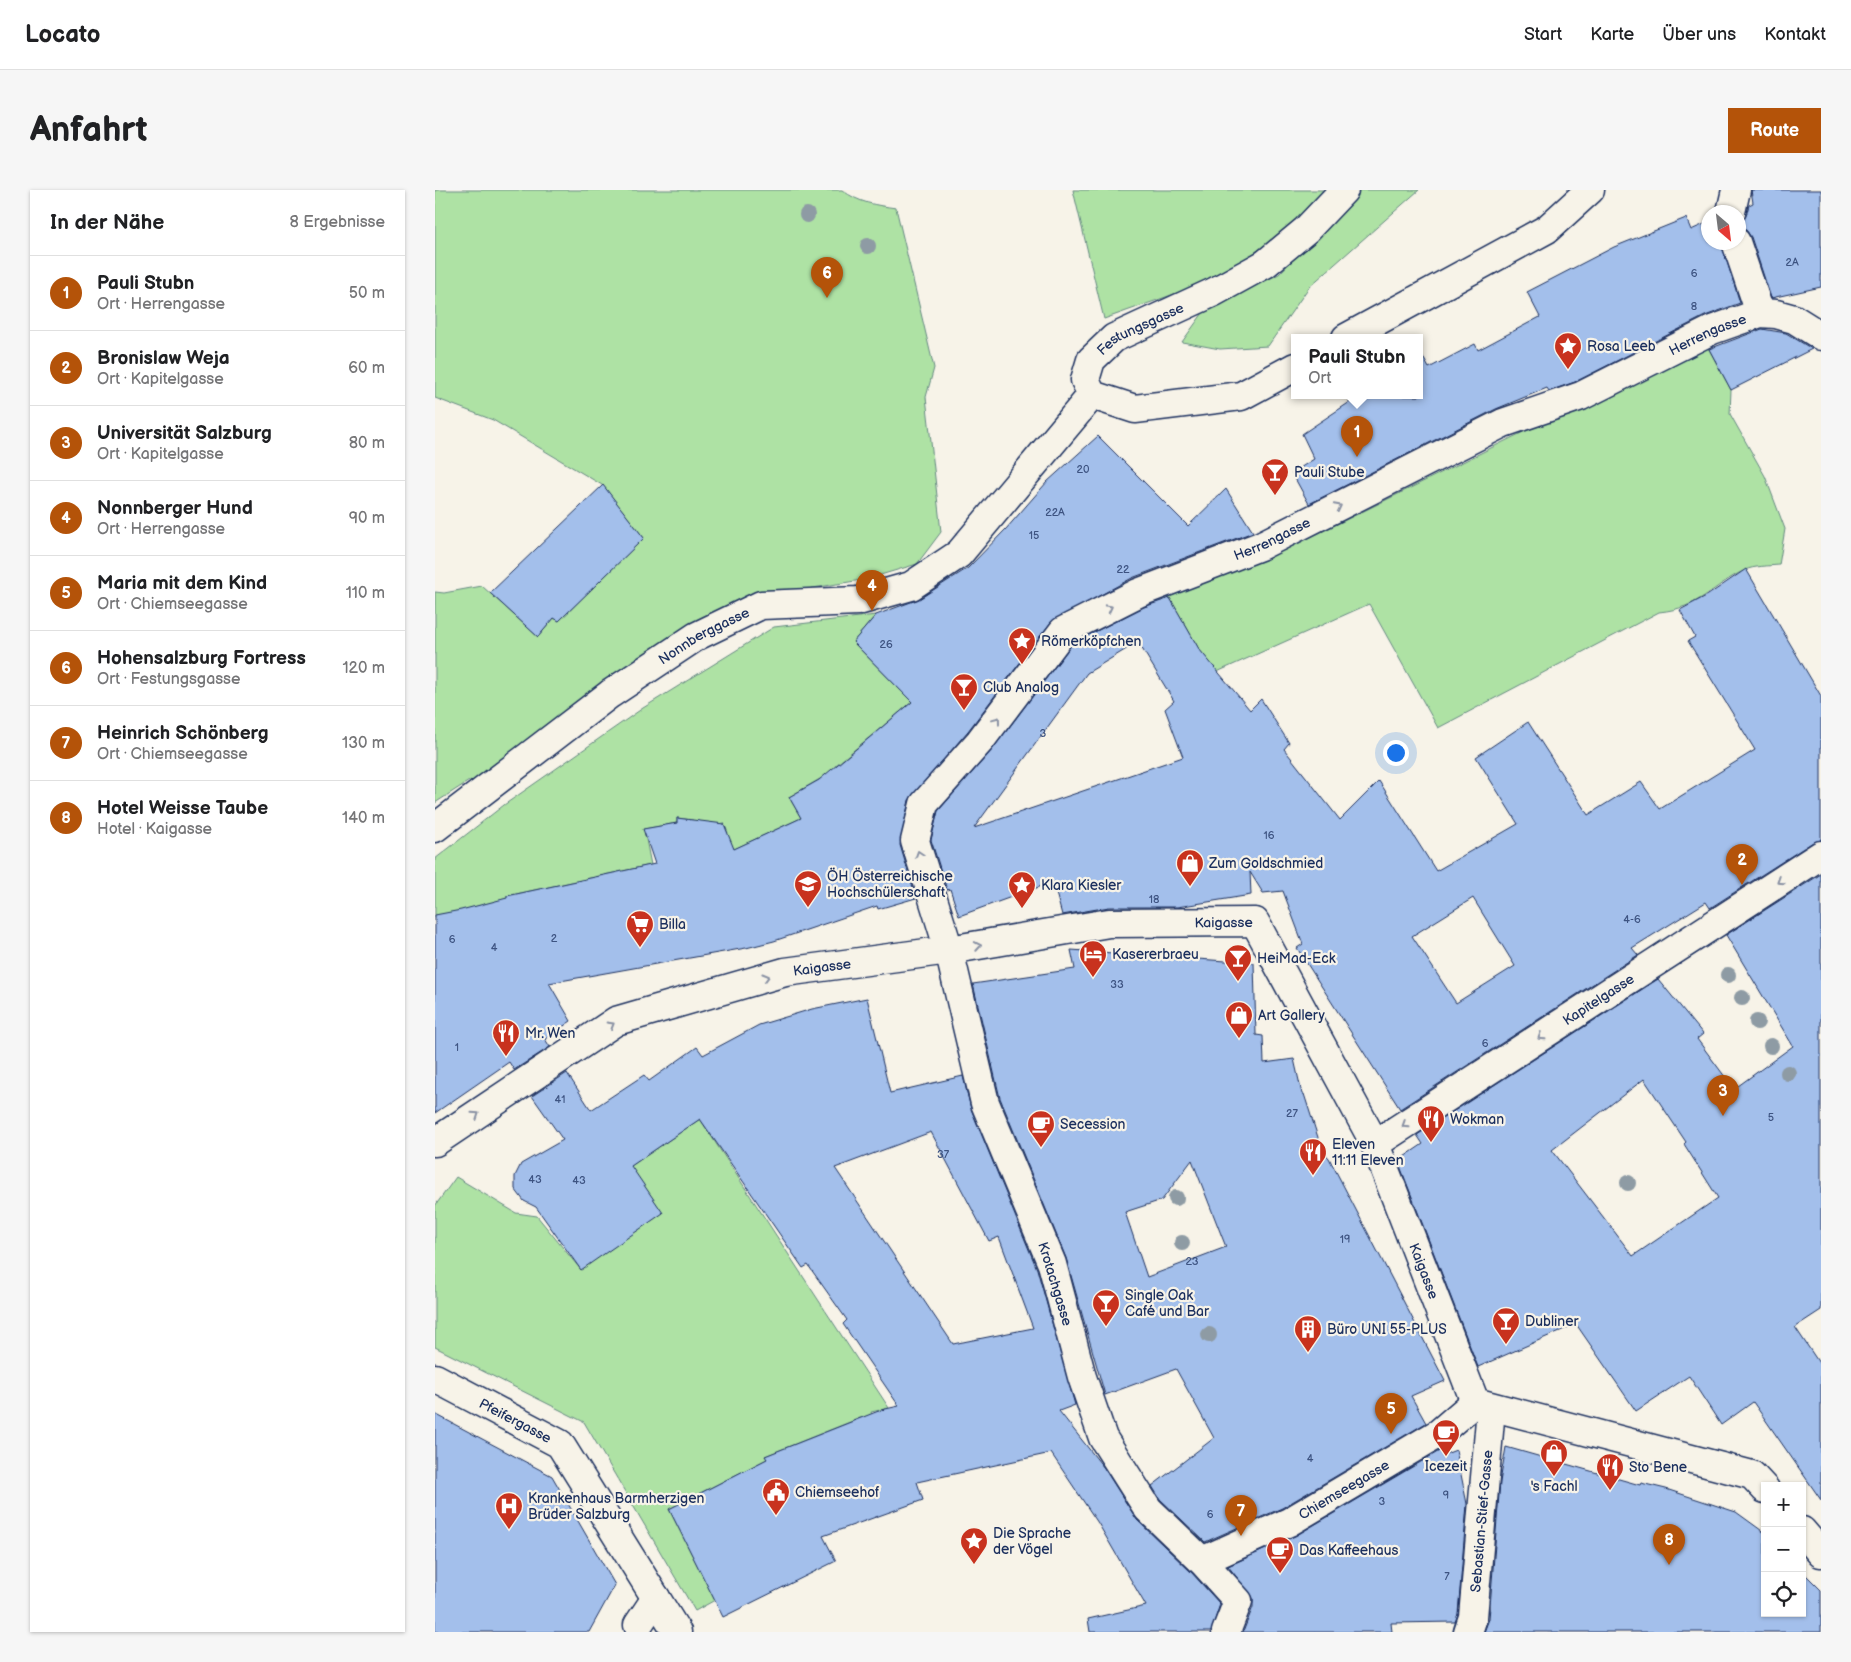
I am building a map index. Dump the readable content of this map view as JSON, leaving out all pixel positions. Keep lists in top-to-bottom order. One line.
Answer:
{"streets":{"street":["Festungsgasse","Herrengasse","Nonnberggasse","Kaigasse","Kapitelgasse","Krotachgasse","Pfeifergasse","Chiemseegasse","Sebastian-Stief-Gasse"]},"crossings":[["Festungsgasse","Nonnberggasse"],["Herrengasse","Kaigasse"],["Herrengasse","Krotachgasse"],["Kaigasse","Kapitelgasse"],["Kaigasse","Krotachgasse"],["Kaigasse","Chiemseegasse"],["Kaigasse","Sebastian-Stief-Gasse"],["Krotachgasse","Chiemseegasse"],["Chiemseegasse","Sebastian-Stief-Gasse"]],"one_way":["Herrengasse","Kaigasse","Kapitelgasse"],"places":{"place":["Rosa Leeb","Römerköpfchen","Klara Kiesler","Die Sprache der Vögel"],"bar":["Pauli Stube","Club Analog","HeiMad-Eck","Single Oak Café und Bar","Dubliner"],"shop":["Zum Goldschmied","Art Gallery","'s Fachl"],"school or university":["ÖH Österreichische Hochschülerschaft"],"supermarket":["Billa"],"hotel":["Kasererbraeu"],"restaurant":["Mr. Wen","Wokman","Eleven 11:11 Eleven","Sto Bene"],"cafe":["Secession","Icezeit","Das Kaffeehaus"],"building":["Büro UNI 55-PLUS"],"public building":["Chiemseehof"],"hospital":["Krankenhaus Barmherzigen Brüder Salzburg"]},"house_numbers":["2A","6","8","20","22A","15","22","26","3","16","18","4-6","2","6","4","33","6","1","41","27","5","37","43","43","19","23","4","9","3","6","7"],"north":"bottom right","page":{"header":"Locato","nav":["Start","Karte","Über uns","Kontakt"],"buttons":"Route","title":"Anfahrt","heading":["In der Nähe","8 Ergebnisse"],"list":[{"mark":"1","name":"Pauli Stubn","note":"Ort · Herrengasse","value":"50 m"},{"mark":"2","name":"Bronislaw Weja","note":"Ort · Kapitelgasse","value":"60 m"},{"mark":"3","name":"Universität Salzburg","note":"Ort · Kapitelgasse","value":"80 m"},{"mark":"4","name":"Nonnberger Hund","note":"Ort · Herrengasse","value":"90 m"},{"mark":"5","name":"Maria mit dem Kind","note":"Ort · Chiemseegasse","value":"110 m"},{"mark":"6","name":"Hohensalzburg Fortress","note":"Ort · Festungsgasse","value":"120 m"},{"mark":"7","name":"Heinrich Schönberg","note":"Ort · Chiemseegasse","value":"130 m"},{"mark":"8","name":"Hotel Weisse Taube","note":"Hotel · Kaigasse","value":"140 m"}],"pins":["6","1","4","2","3","5","7","8"],"popup":["Pauli Stubn","Ort"],"map_buttons":["+","−"]}}
